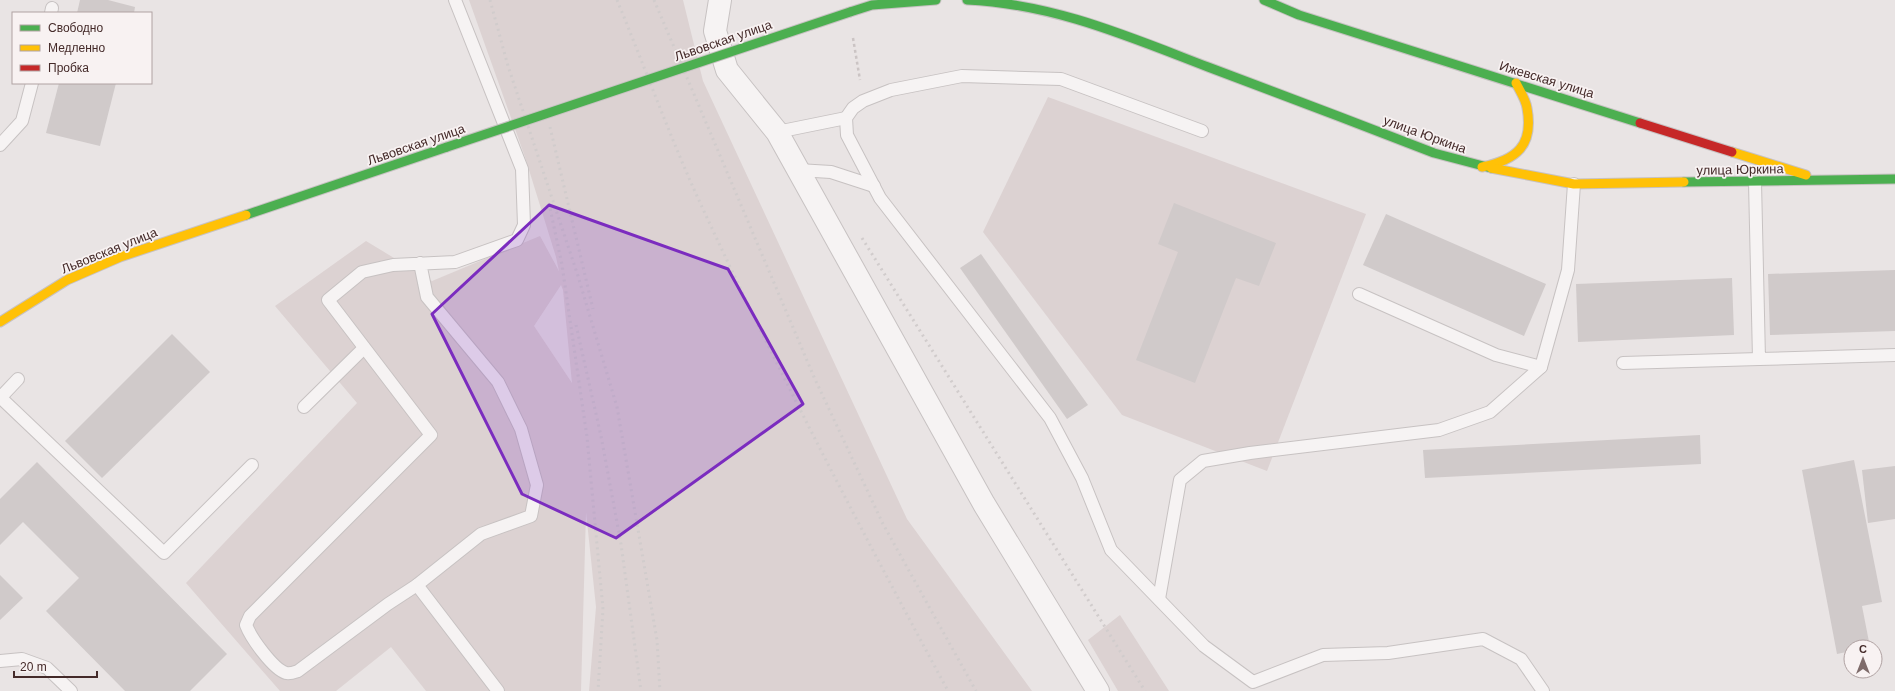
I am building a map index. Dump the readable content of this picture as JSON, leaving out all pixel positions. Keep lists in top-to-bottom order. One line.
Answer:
{"streets":{"main road":["Львовская улица","Ижевская улица","улица Юркина"]},"crossings":[["Ижевская улица","улица Юркина"]],"legend":["Свободно","Медленно","Пробка"],"scale_bar":"20 m","north":"top"}
